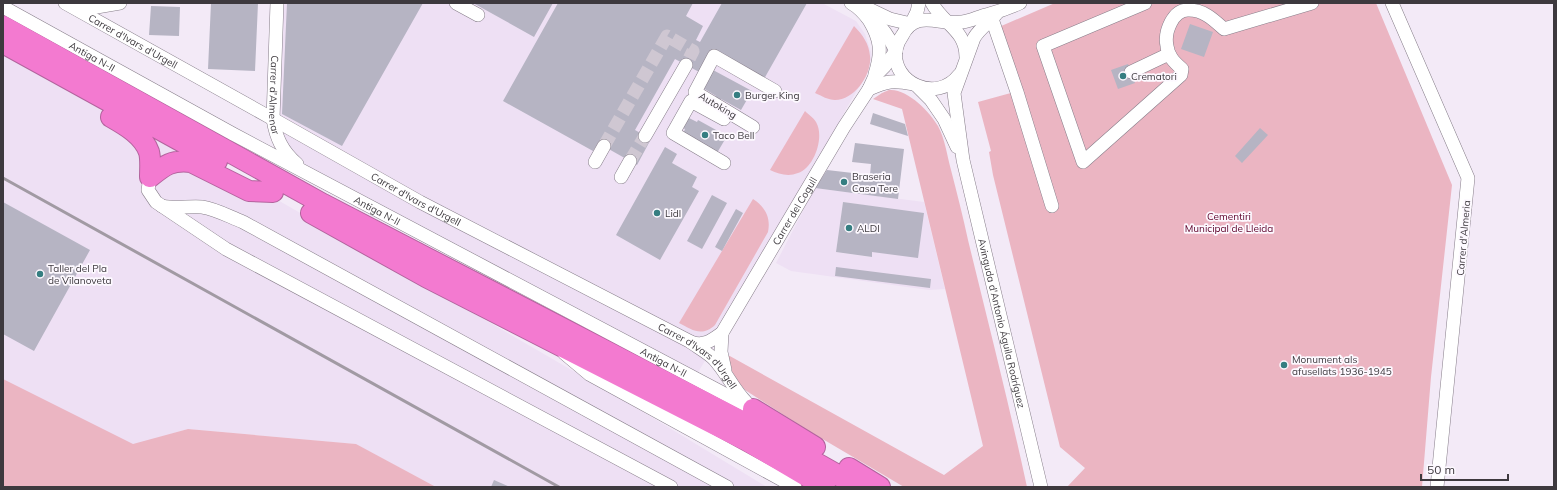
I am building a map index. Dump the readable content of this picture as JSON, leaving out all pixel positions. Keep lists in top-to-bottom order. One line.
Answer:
{"streets":{"street":["Carrer d'Ivars d'Urgell","Antiga N-II","Carrer d'Almenar","Autoking","Carrer del Cogull","Carrer d'Almeria","Avinguda d'Antonio Águila Rodríguez"]},"crossings":[["Carrer d'Ivars d'Urgell","Antiga N-II"],["Carrer d'Ivars d'Urgell","Carrer d'Almenar"],["Antiga N-II","Carrer d'Almenar"],["Carrer del Cogull","Avinguda d'Antonio Águila Rodríguez"]],"parks":["Cementiri Municipal de Lleida"],"places":["Crematori","Burger King","Taco Bell","Braseria Casa Tere","Lidl","ALDI","Taller del Pla de Vilanoveta","Monument als afusellats 1936-1945"],"scale_bar":"50 m"}
